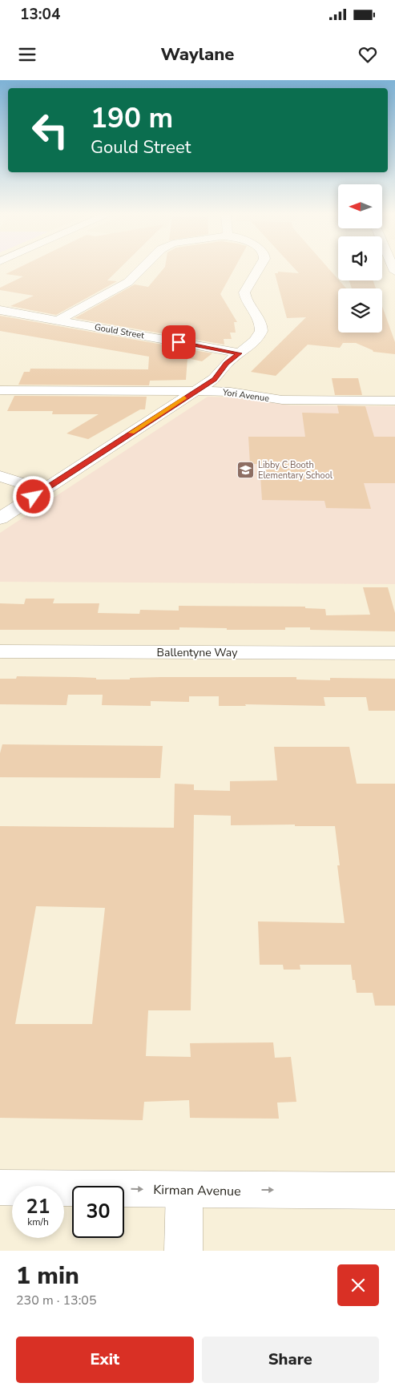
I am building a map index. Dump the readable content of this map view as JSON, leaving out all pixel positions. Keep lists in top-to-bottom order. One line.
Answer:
{"streets":{"street":["Gould Street","Yori Avenue","Ballentyne Way","Kirman Avenue"]},"one_way":["Kirman Avenue"],"places":{"school or university":["Libby C Booth Elementary School"]},"north":"left","page":{"status":"13:04","header":"Waylane","turn":["190 m","Gould Street"],"speed":"21 km/h","limit":"30","heading":["1 min","230 m · 13:05"],"buttons":["Exit","Share"]}}
